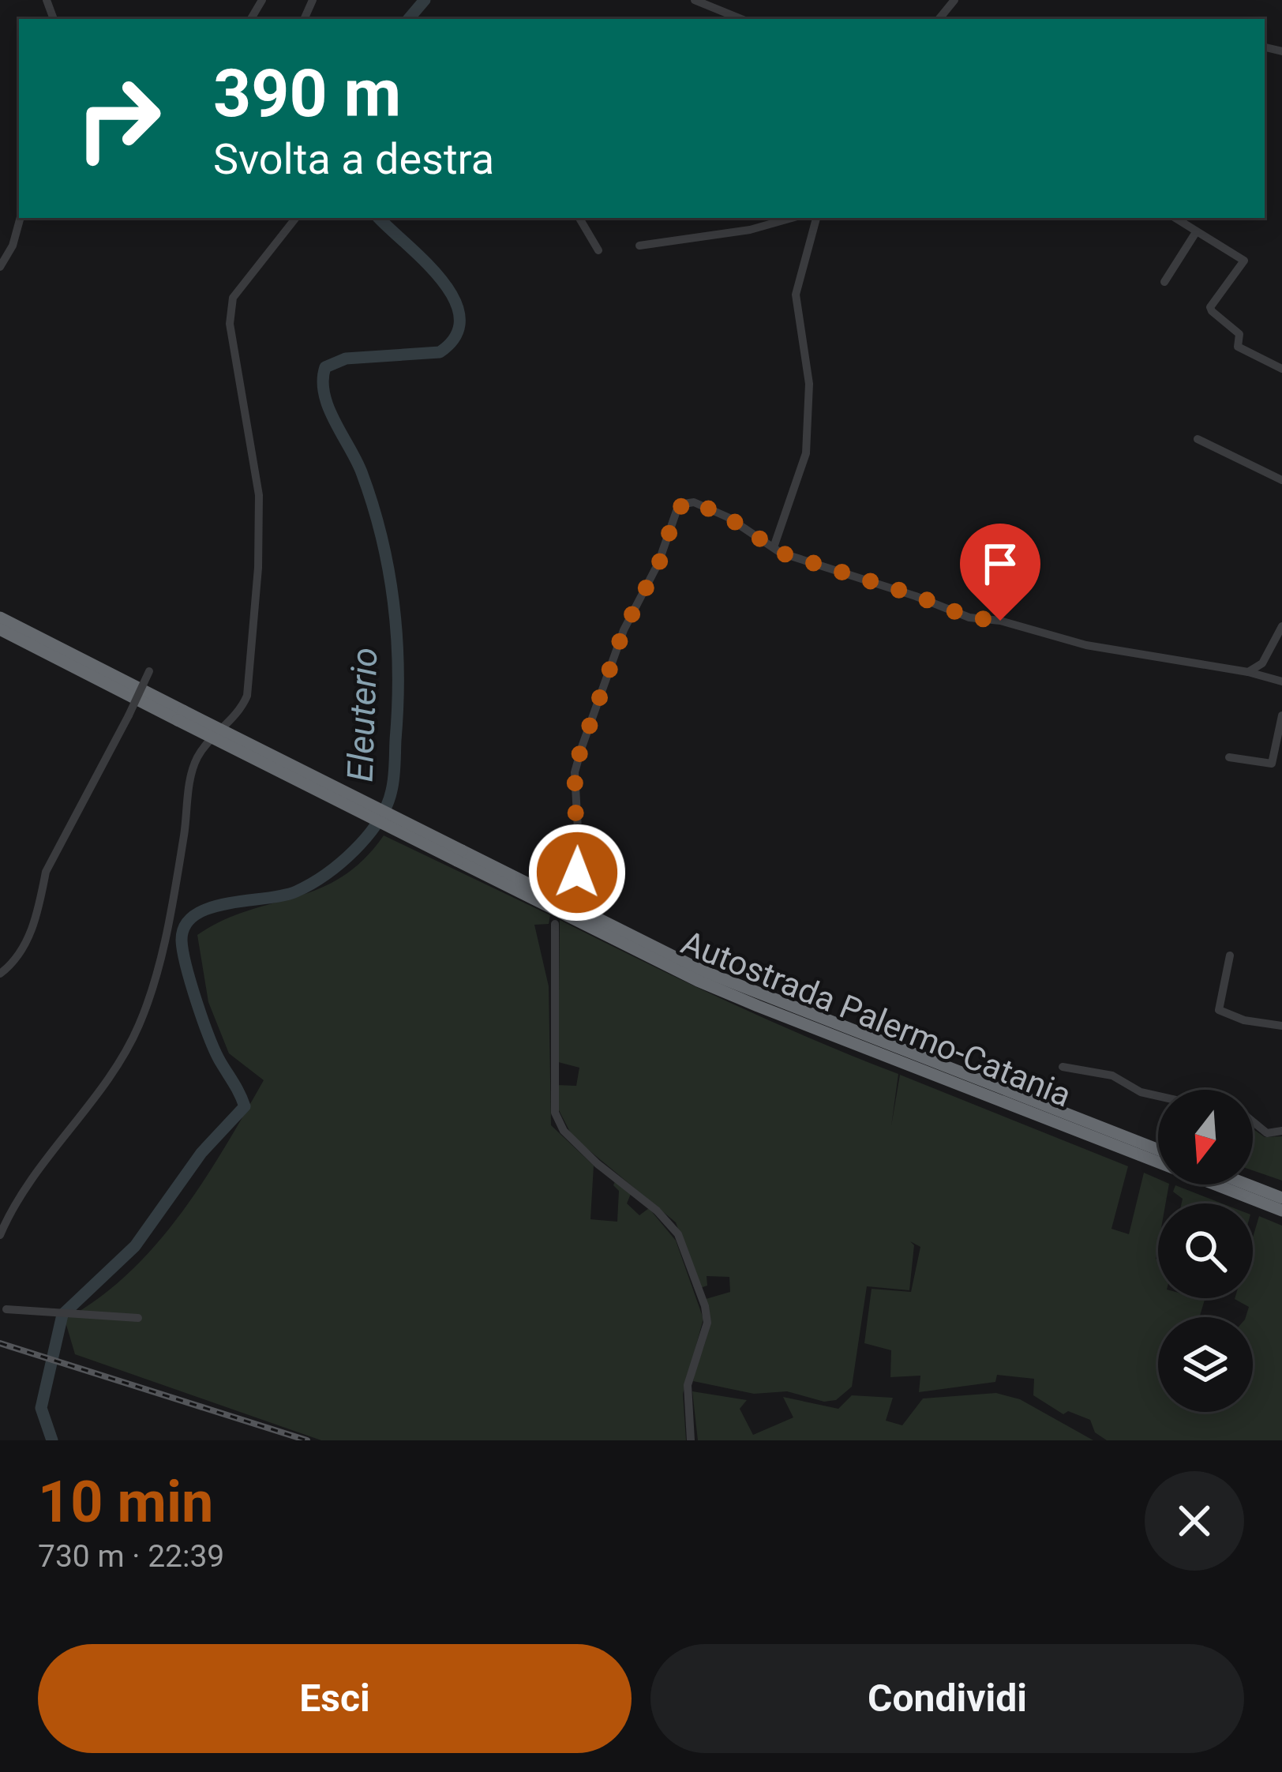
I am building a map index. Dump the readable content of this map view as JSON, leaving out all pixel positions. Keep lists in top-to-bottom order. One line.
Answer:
{"streets":{"highway":["Autostrada Palermo-Catania"]},"water":["Eleuterio"],"north":"bottom","page":{"turn":["390 m","Svolta a destra"],"heading":["10 min","730 m · 22:39"],"buttons":["Esci","Condividi"]}}
